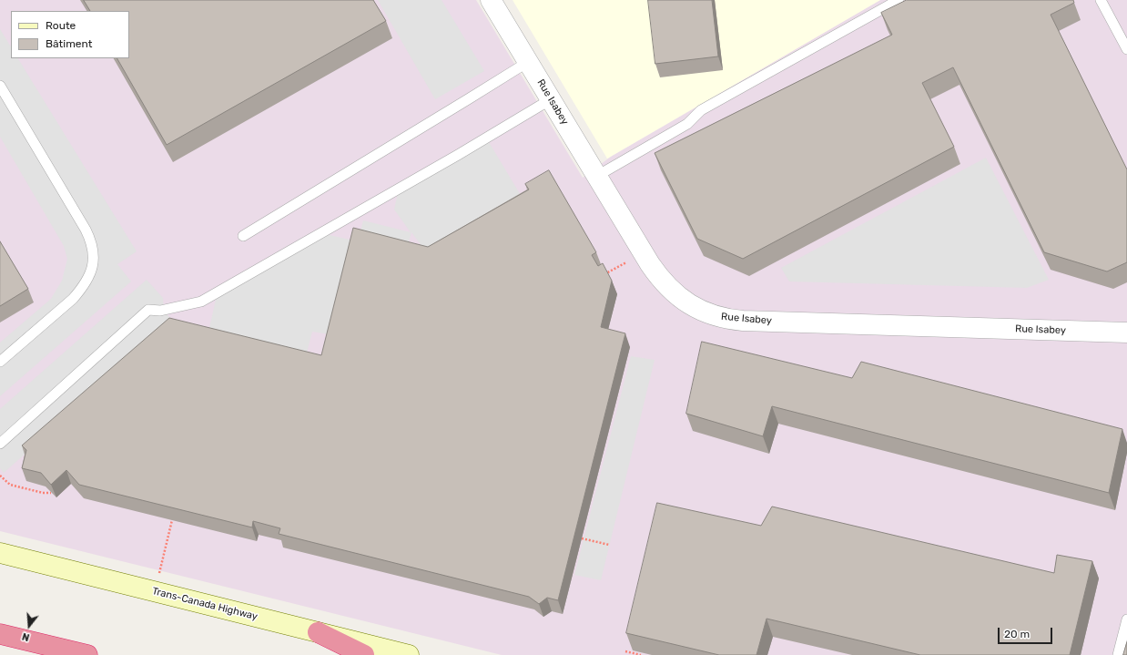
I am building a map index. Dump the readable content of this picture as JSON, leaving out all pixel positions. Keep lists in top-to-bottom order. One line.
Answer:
{"streets":{"main road":["Trans-Canada Highway"],"street":["Rue Isabey"]},"legend":["Route","Bâtiment"],"scale_bar":"20 m","north":"bottom"}
